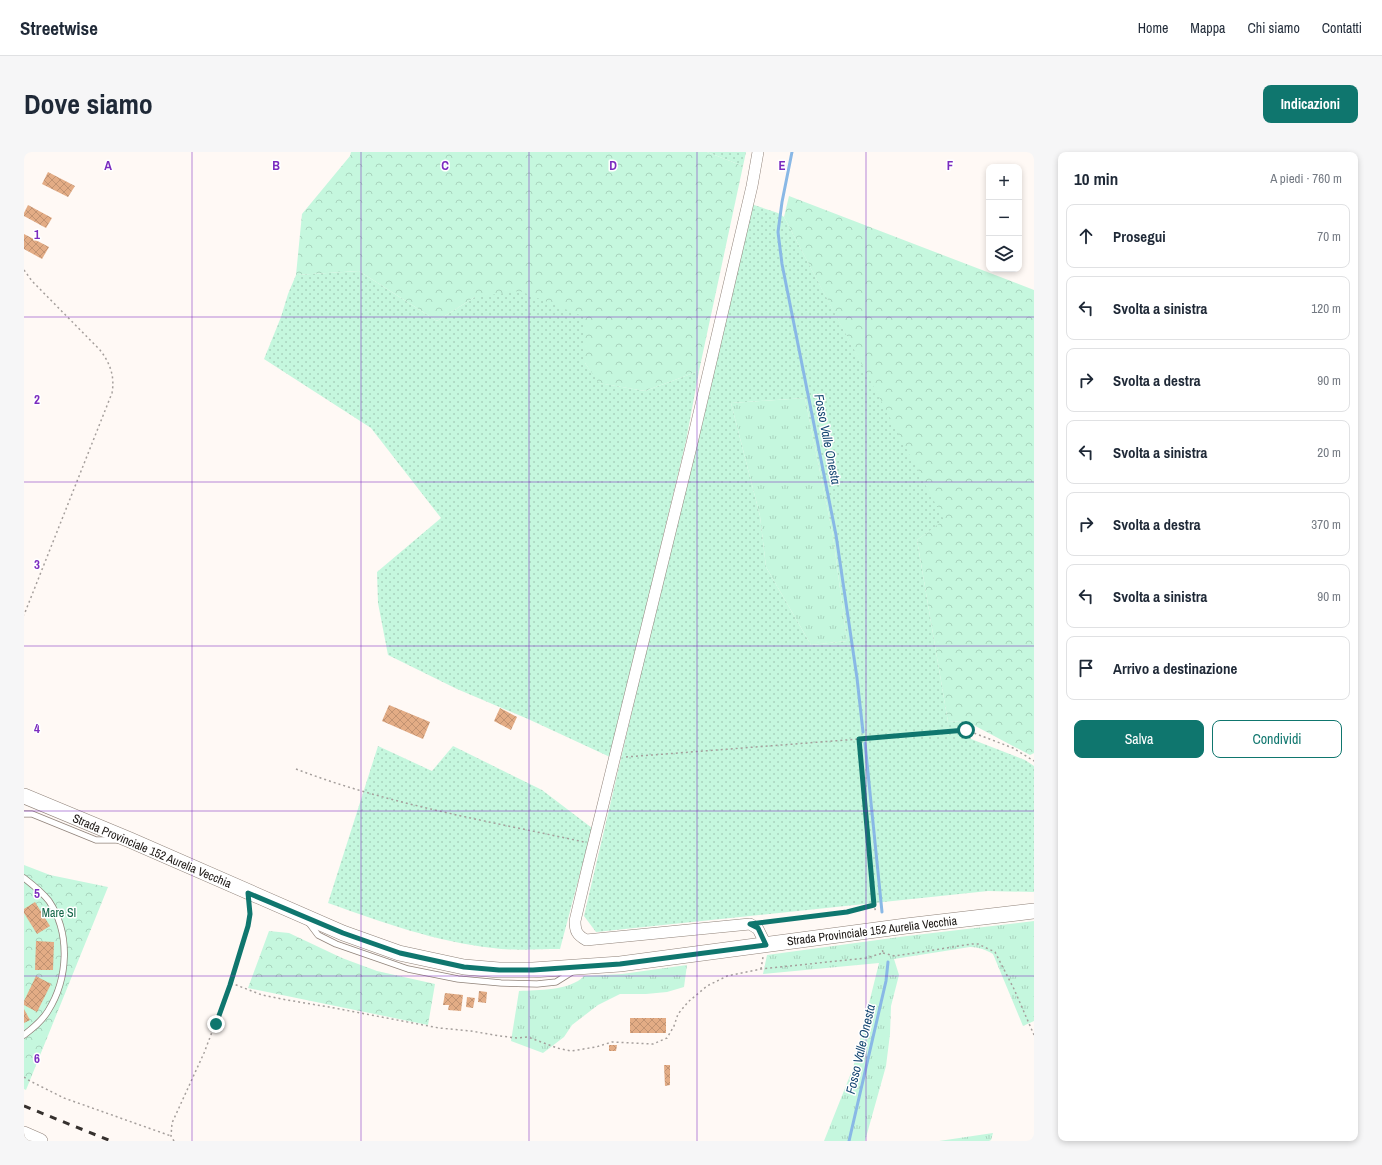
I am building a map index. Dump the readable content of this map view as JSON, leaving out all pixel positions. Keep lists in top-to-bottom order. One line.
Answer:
{"streets":{"main road":["Strada Provinciale 152 Aurelia Vecchia"]},"water":["Fosso Valle Onesta"],"parks":["Mare SI"],"page":{"header":"Streetwise","nav":["Home","Mappa","Chi siamo","Contatti"],"title":"Dove siamo","buttons":["Indicazioni",["Salva","Condividi"]],"heading":["10 min","A piedi · 760 m"],"map_buttons":["+","−"],"list":[["Prosegui","70 m"],["Svolta a sinistra","120 m"],["Svolta a destra","90 m"],["Svolta a sinistra","20 m"],["Svolta a destra","370 m"],["Svolta a sinistra","90 m"],"Arrivo a destinazione"]},"grid":{"columns":["A","B","C","D","E","F"],"rows":["1","2","3","4","5","6"]}}
